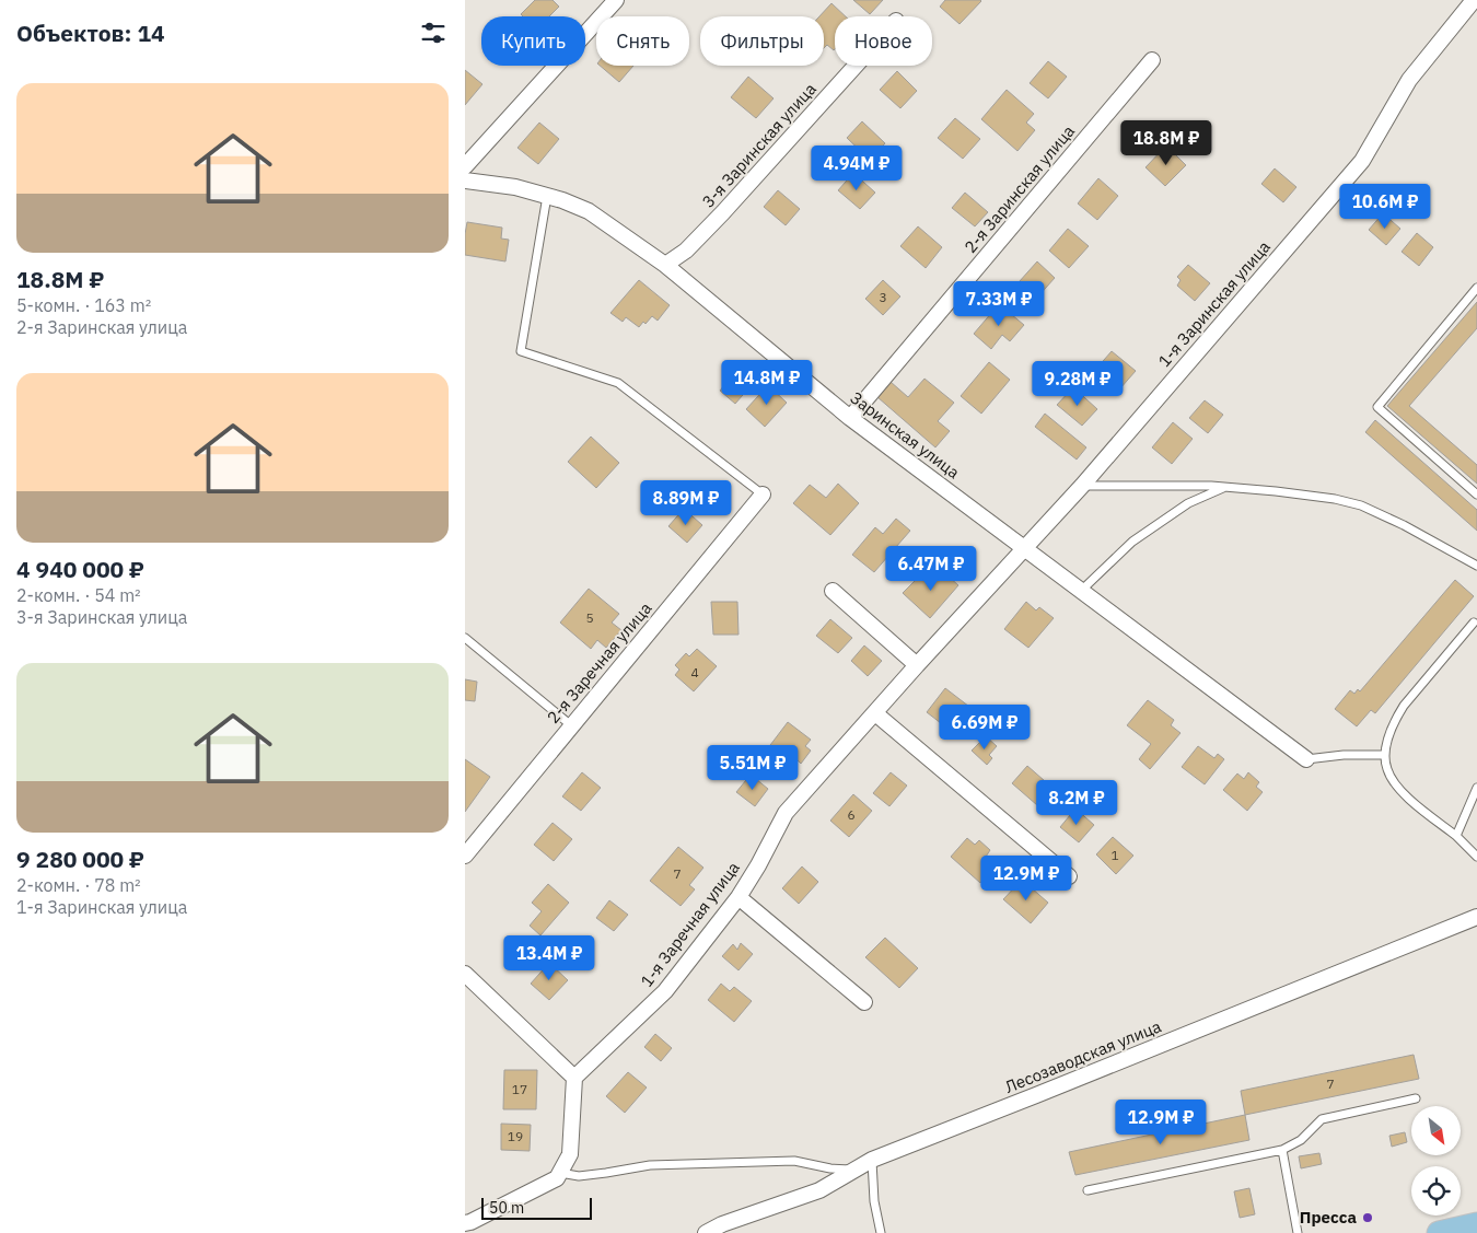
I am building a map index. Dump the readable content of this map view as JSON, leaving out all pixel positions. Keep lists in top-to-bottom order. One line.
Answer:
{"streets":{"street":["3-я Заринская улица","2-я Заринская улица","1-я Заринская улица","Заринская улица","2-я Заречная улица","1-я Заречная улица","Лесозаводская улица"]},"crossings":[["3-я Заринская улица","Заринская улица"],["2-я Заринская улица","Заринская улица"],["1-я Заринская улица","Заринская улица"],["1-я Заринская улица","1-я Заречная улица"]],"places":["Пресса"],"house_numbers":["3","5","4","6","1","7","7","17","19"],"scale_bar":"50 m","north":"bottom right","page":{"heading":"Объектов: 14","chip":["Купить","Снять","Фильтры","Новое"],"list":[{"name":"18.8M ₽","note":"5-комн. · 163 m² · 2-я Заринская улица"},{"name":"4 940 000 ₽","note":"2-комн. · 54 m² · 3-я Заринская улица"},{"name":"9 280 000 ₽","note":"2-комн. · 78 m² · 1-я Заринская улица"}],"price":["18.8M ₽","4.94M ₽","10.6M ₽","7.33M ₽","14.8M ₽","9.28M ₽","8.89M ₽","6.47M ₽","6.69M ₽","5.51M ₽","8.2M ₽","12.9M ₽","13.4M ₽","12.9M ₽"],"scale":"50 m"}}
